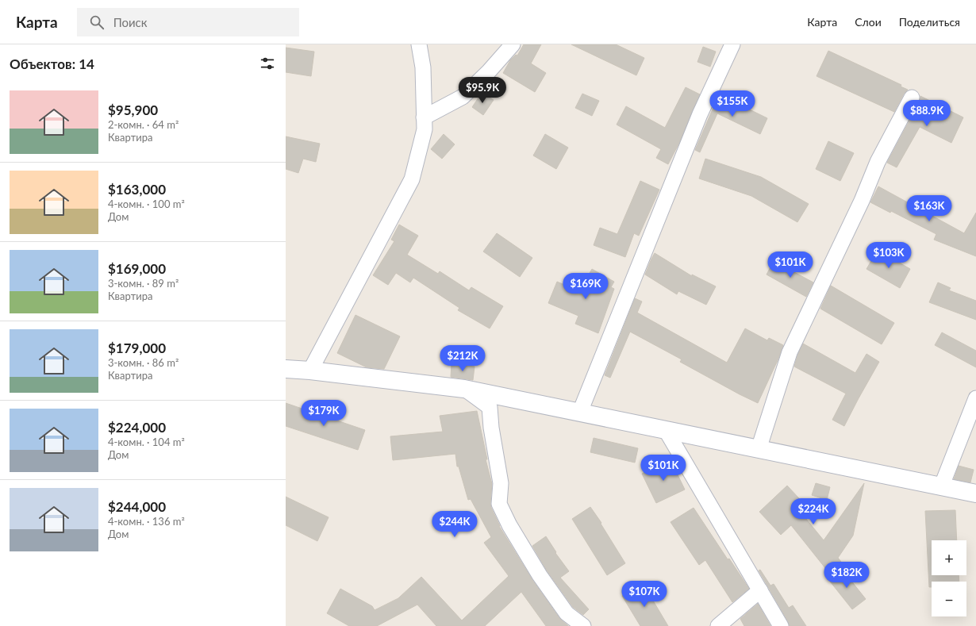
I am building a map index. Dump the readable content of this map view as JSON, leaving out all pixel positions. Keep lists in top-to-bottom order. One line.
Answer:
{"page":{"header":"Карта","search":"Поиск","nav":["Карта","Слои","Поделиться"],"heading":"Объектов: 14","price":["$95.9K","$155K","$88.9K","$163K","$103K","$101K","$169K","$212K","$179K","$101K","$224K","$244K","$182K","$107K"],"list":[{"name":"$95,900","note":"2-комн. · 64 m² · Квартира"},{"name":"$163,000","note":"4-комн. · 100 m² · Дом"},{"name":"$169,000","note":"3-комн. · 89 m² · Квартира"},{"name":"$179,000","note":"3-комн. · 86 m² · Квартира"},{"name":"$224,000","note":"4-комн. · 104 m² · Дом"},{"name":"$244,000","note":"4-комн. · 136 m² · Дом"}],"map_buttons":["+","−"]}}
